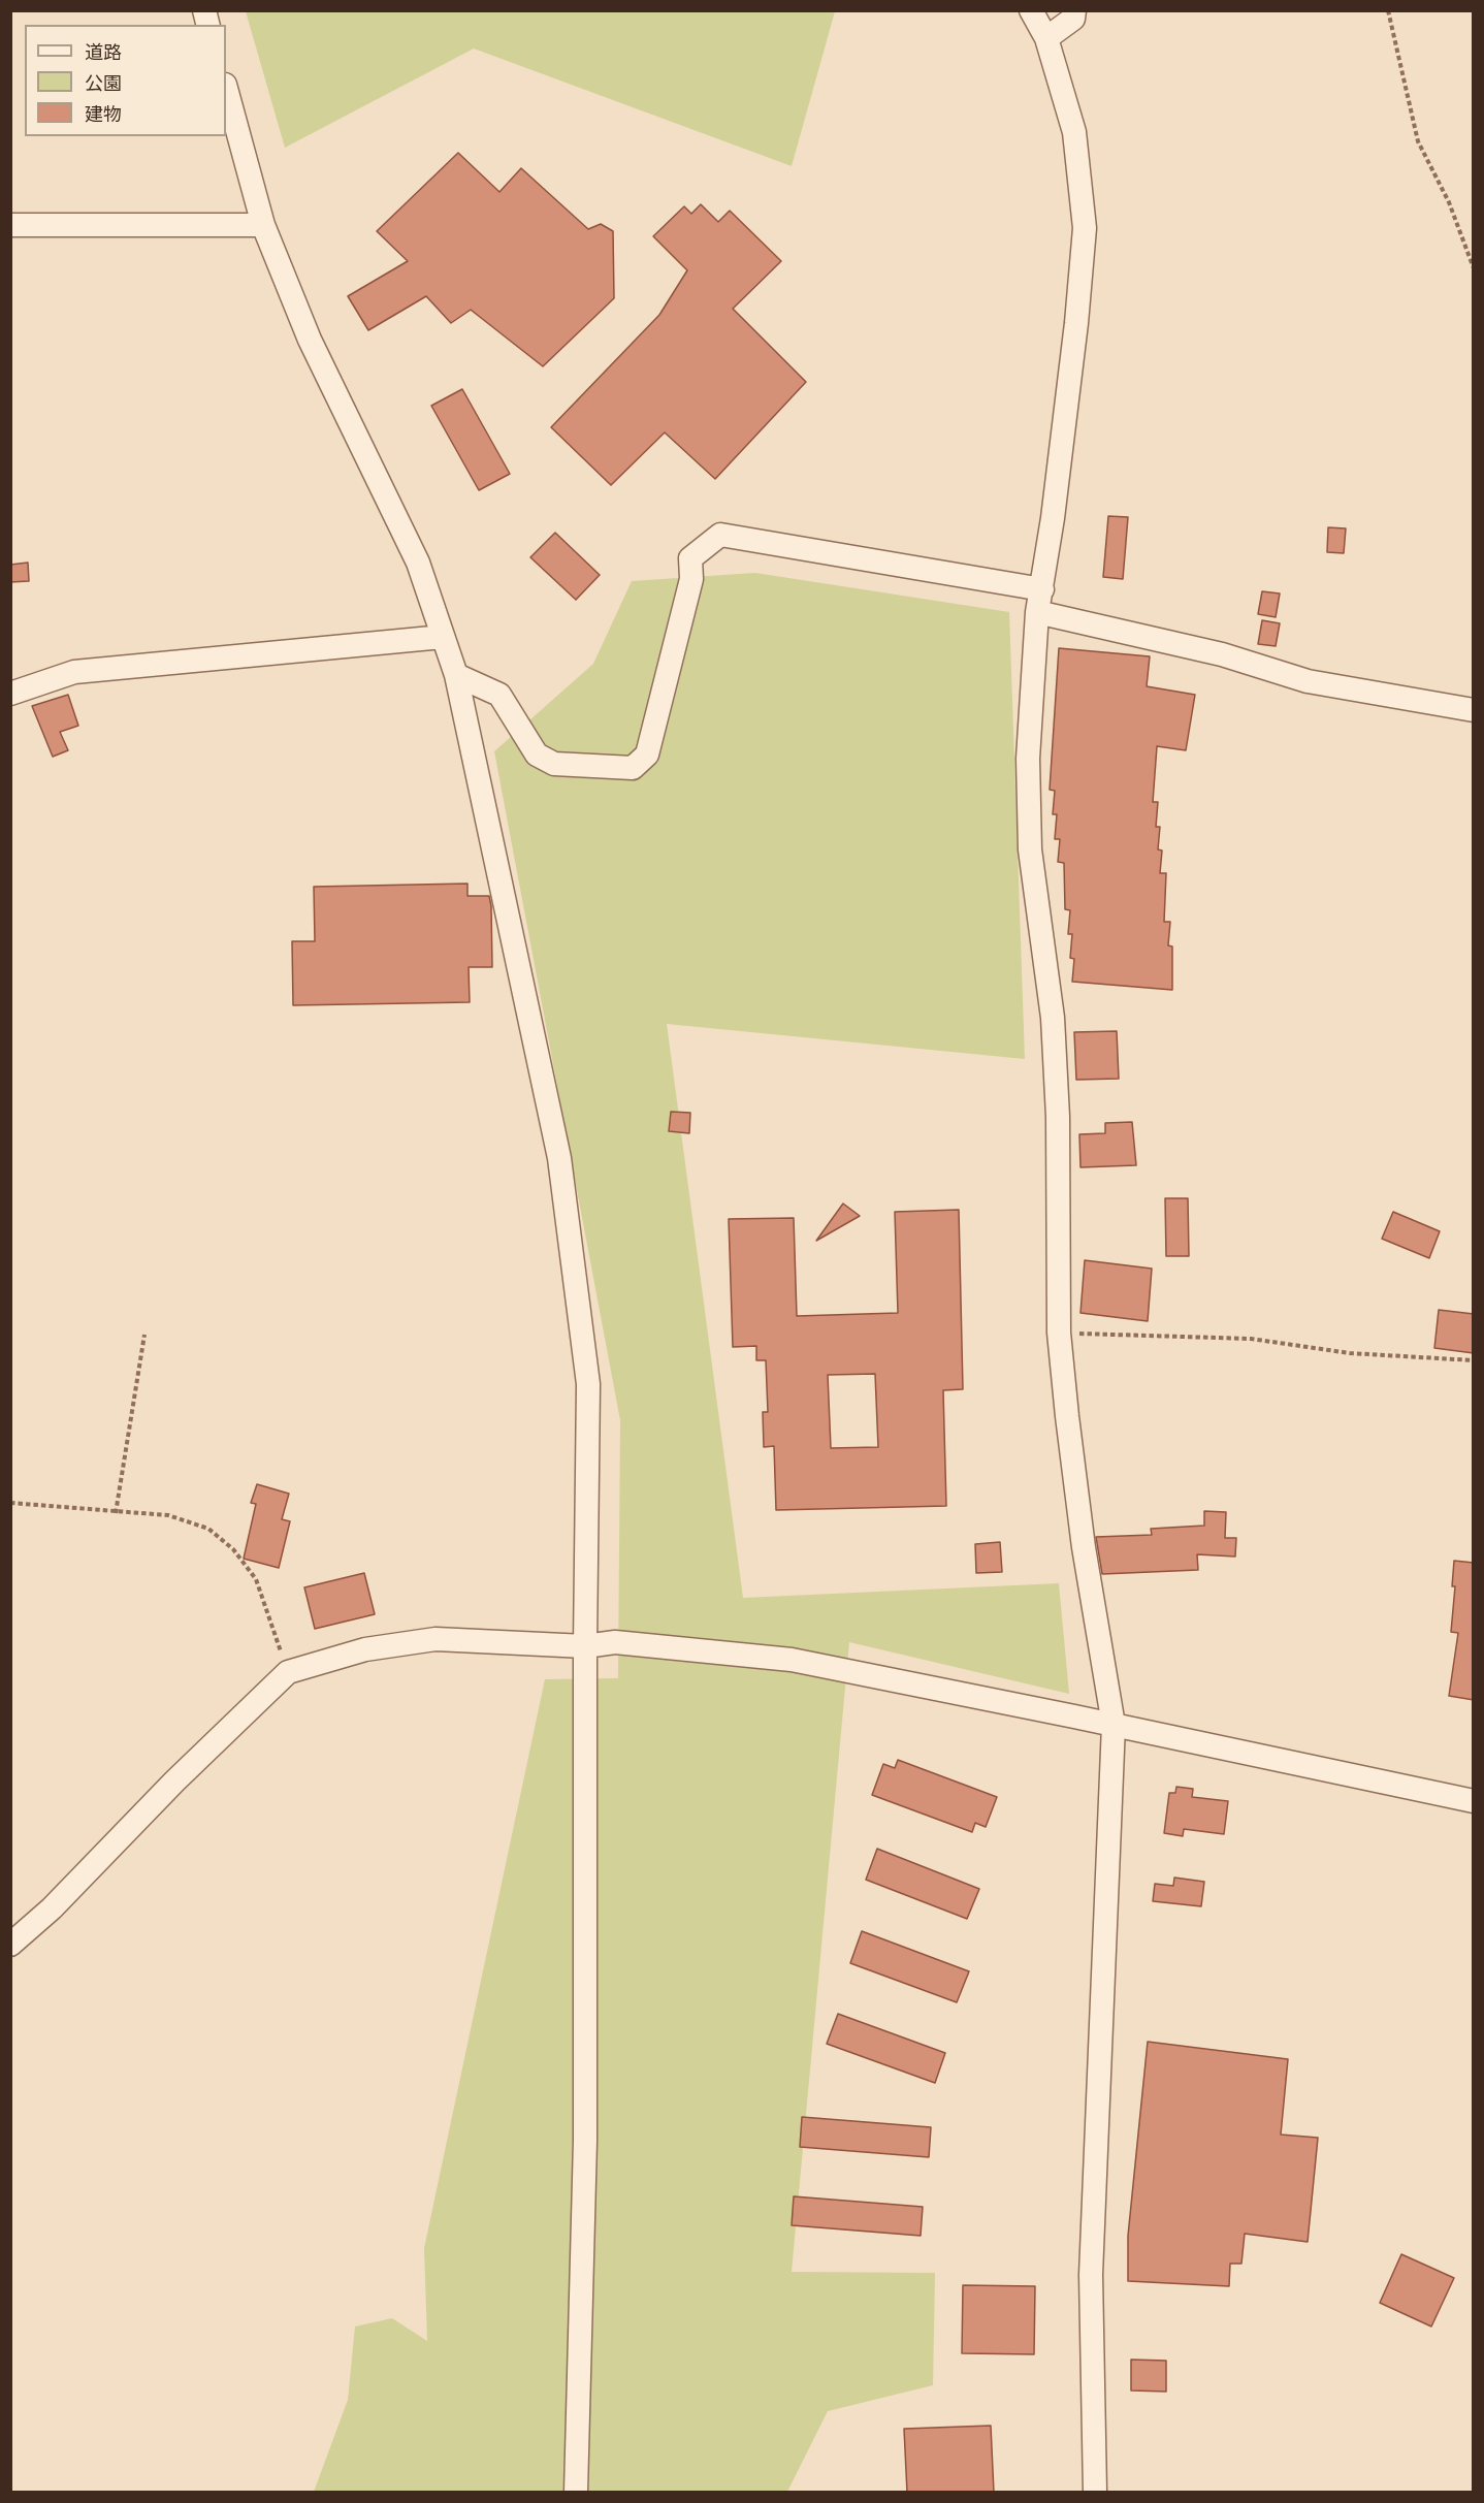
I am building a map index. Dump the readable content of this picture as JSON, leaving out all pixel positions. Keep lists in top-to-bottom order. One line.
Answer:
{"legend":["道路","公園","建物"]}
